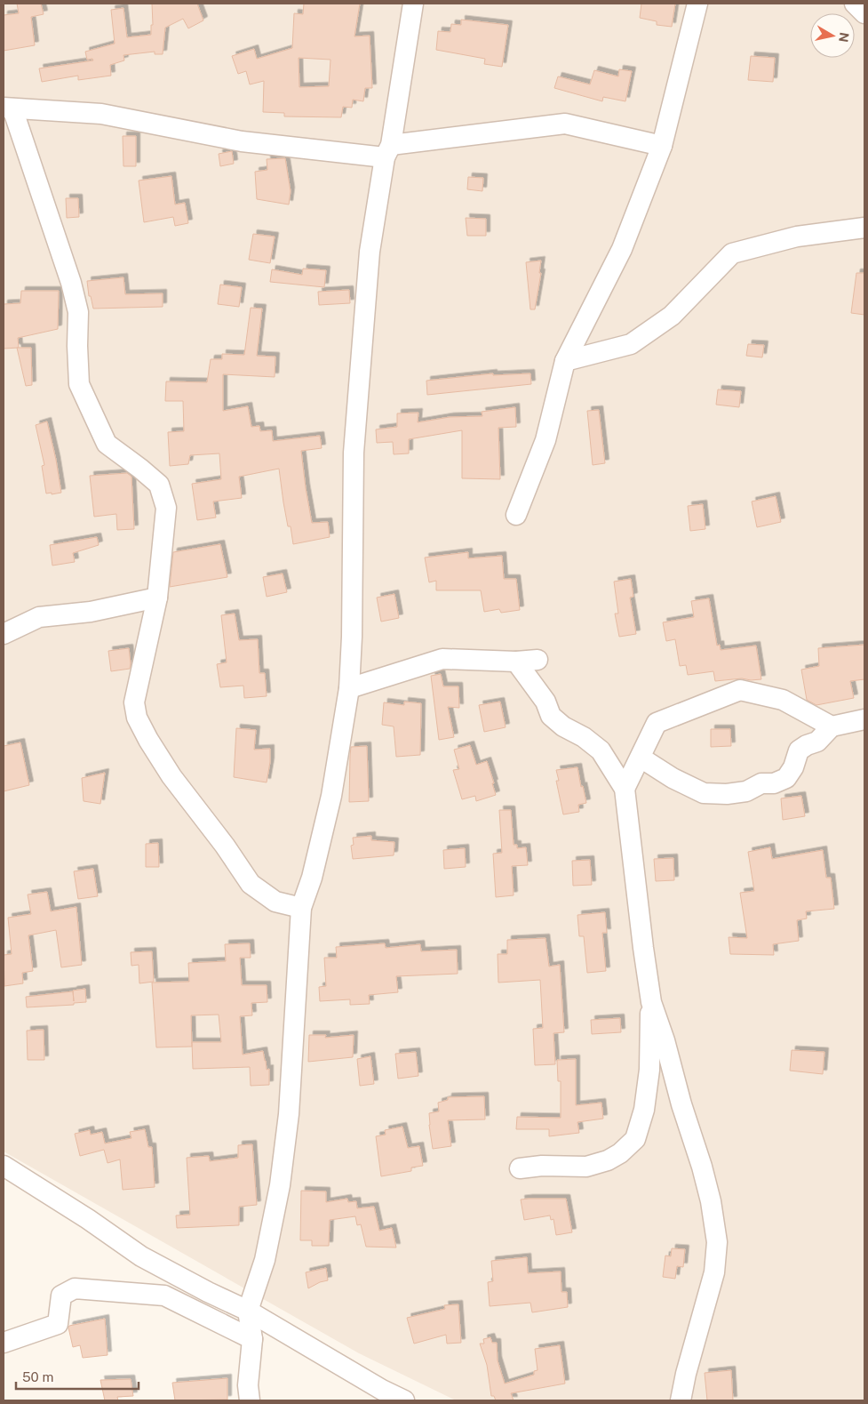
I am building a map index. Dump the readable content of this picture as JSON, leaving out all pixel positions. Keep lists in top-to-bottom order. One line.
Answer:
{"scale_bar":"50 m","north":"right"}
